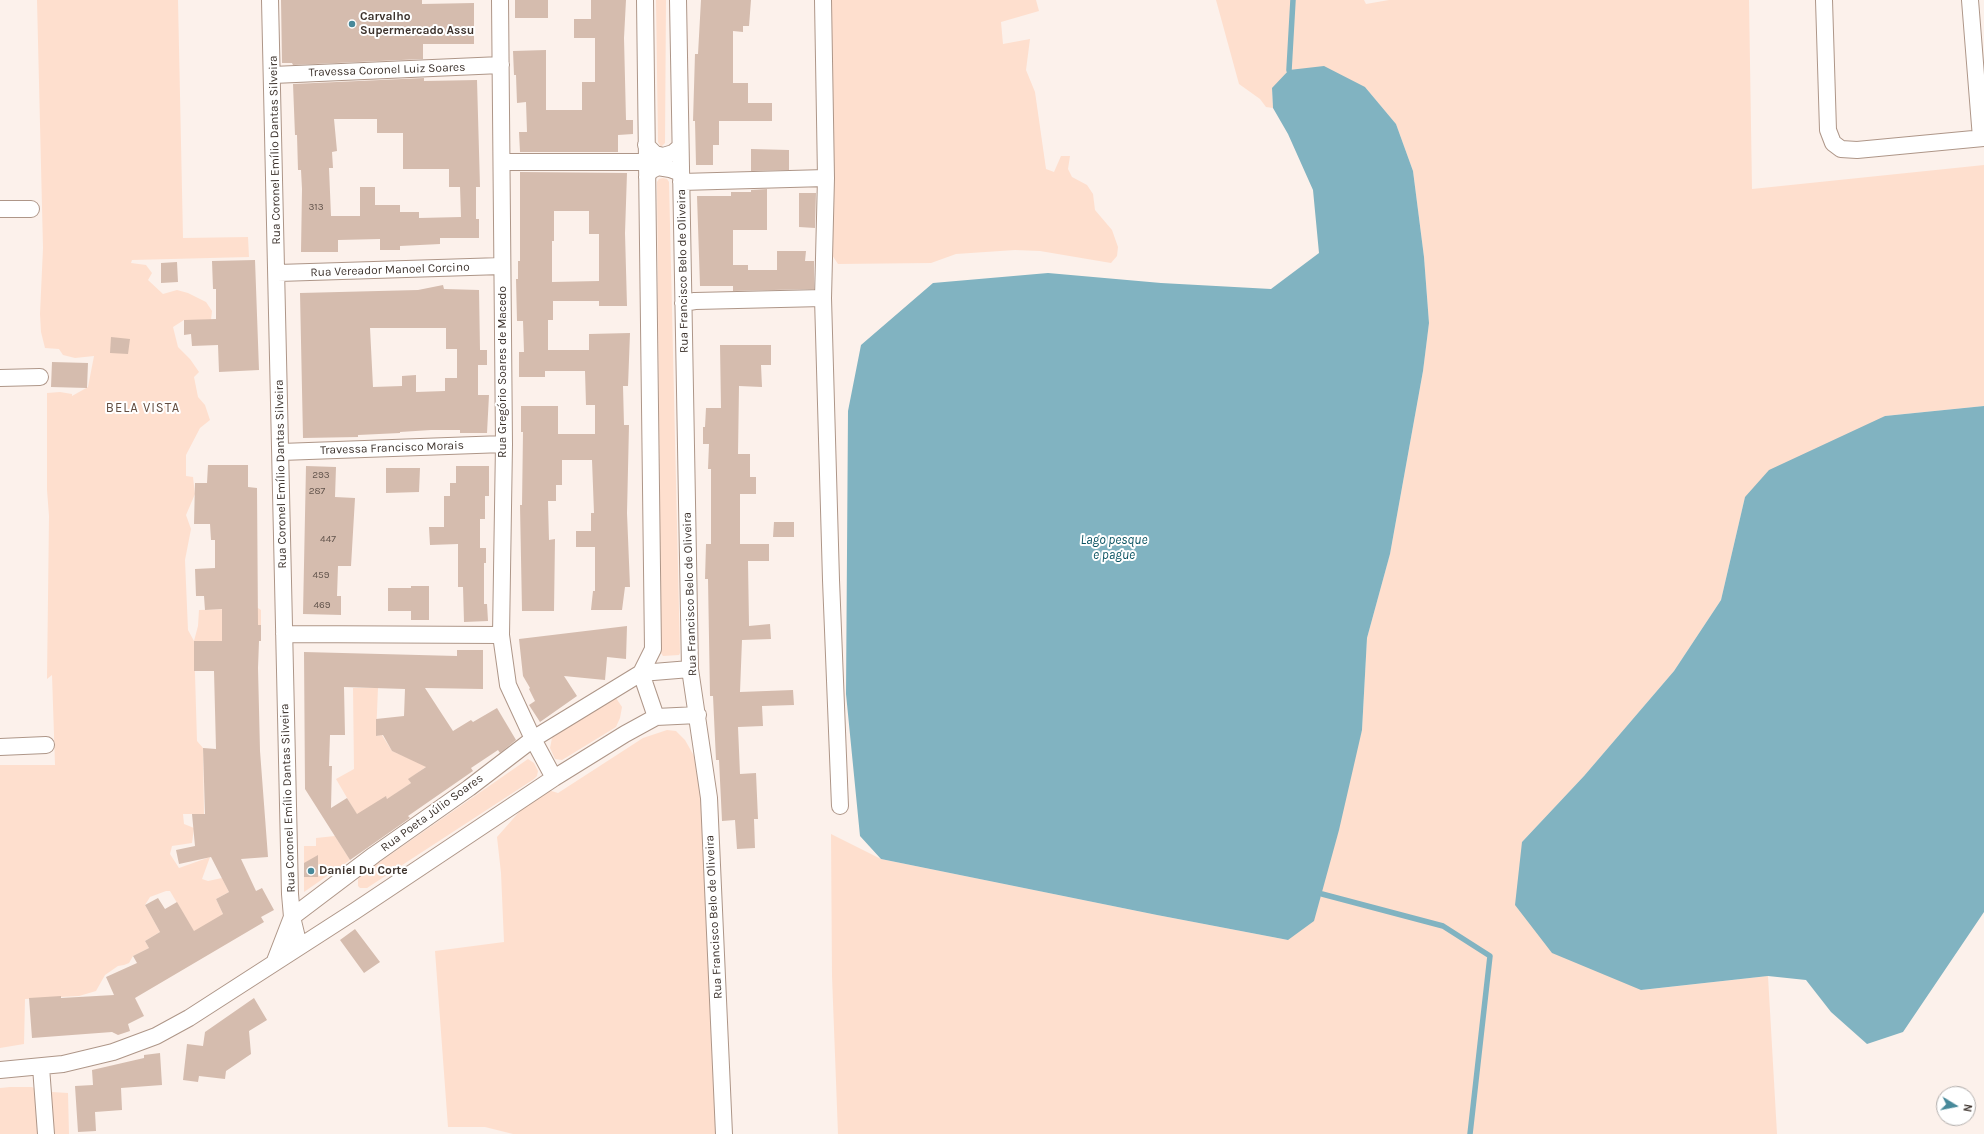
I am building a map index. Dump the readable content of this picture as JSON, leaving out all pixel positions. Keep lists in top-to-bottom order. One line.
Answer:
{"streets":{"street":["Travessa Coronel Luiz Soares","Rua Coronel Emílio Dantas Silveira","Rua Vereador Manoel Corcino","Rua Francisco Belo de Oliveira","Rua Gregório Soares de Macedo","Travessa Francisco Morais","Rua Poeta Júlio Soares"]},"crossings":[["Travessa Coronel Luiz Soares","Rua Coronel Emílio Dantas Silveira"],["Travessa Coronel Luiz Soares","Rua Gregório Soares de Macedo"],["Rua Coronel Emílio Dantas Silveira","Rua Vereador Manoel Corcino"],["Rua Coronel Emílio Dantas Silveira","Travessa Francisco Morais"],["Rua Coronel Emílio Dantas Silveira","Rua Poeta Júlio Soares"],["Rua Vereador Manoel Corcino","Rua Gregório Soares de Macedo"],["Rua Francisco Belo de Oliveira","Rua Poeta Júlio Soares"],["Rua Gregório Soares de Macedo","Travessa Francisco Morais"],["Rua Gregório Soares de Macedo","Rua Poeta Júlio Soares"]],"districts":["BELA VISTA"],"water":["Lago pesque e pague"],"places":["Carvalho Supermercado Assu","Daniel Du Corte"],"house_numbers":["313","293","287","447","459","469"],"north":"right"}
